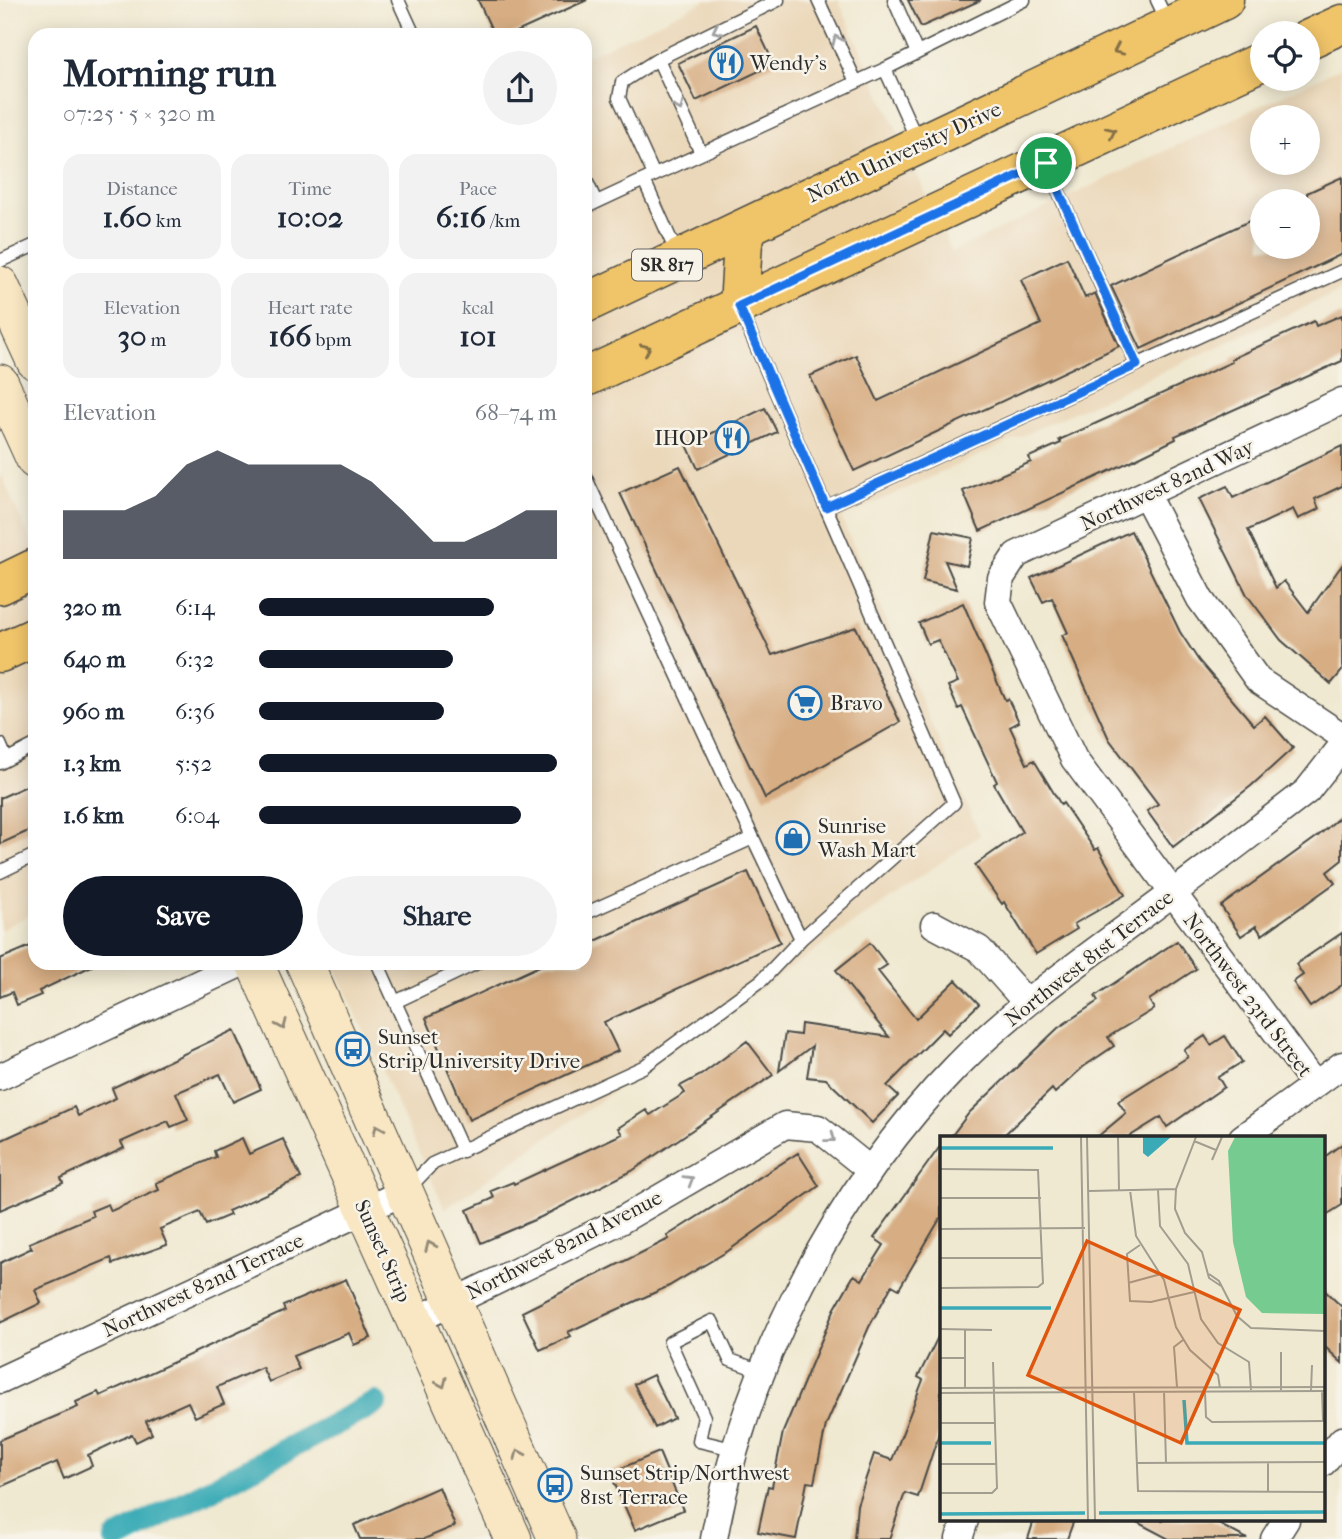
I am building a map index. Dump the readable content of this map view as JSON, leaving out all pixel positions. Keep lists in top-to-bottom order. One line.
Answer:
{"streets":{"main road":["North University Drive","SR 817"],"street":["Northwest 82nd Way","Northwest 81st Terrace","Northwest 23rd Street","Northwest 82nd Avenue","Sunset Strip","Northwest 82nd Terrace"]},"crossings":[["Northwest 82nd Way","Northwest 23rd Street"],["Northwest 81st Terrace","Northwest 23rd Street"],["Northwest 81st Terrace","Northwest 82nd Avenue"],["Northwest 82nd Avenue","Sunset Strip"],["Sunset Strip","Northwest 82nd Terrace"]],"one_way":["Northwest 82nd Avenue"],"places":{"restaurant":["Wendy's","IHOP"],"supermarket":["Bravo"],"shop":["Sunrise Wash Mart"],"bus stop":["Sunset Strip/University Drive","Sunset Strip/Northwest 81st Terrace"]},"page":{"map_buttons":["+","−"],"heading":["Morning run","07:25 · 5 × 320 m"],"stats":[["Distance","1.60 km"],["Time","10:02"],["Pace","6:16 /km"],["Elevation","30 m"],["Heart rate","166 bpm"],["kcal","101"]],"chart":["Elevation","68–74 m"],"list":[{"name":"320 m","note":"6:14"},{"name":"640 m","note":"6:32"},{"name":"960 m","note":"6:36"},{"name":"1.3 km","note":"5:52"},{"name":"1.6 km","note":"6:04"}],"buttons":["Save","Share"]}}
